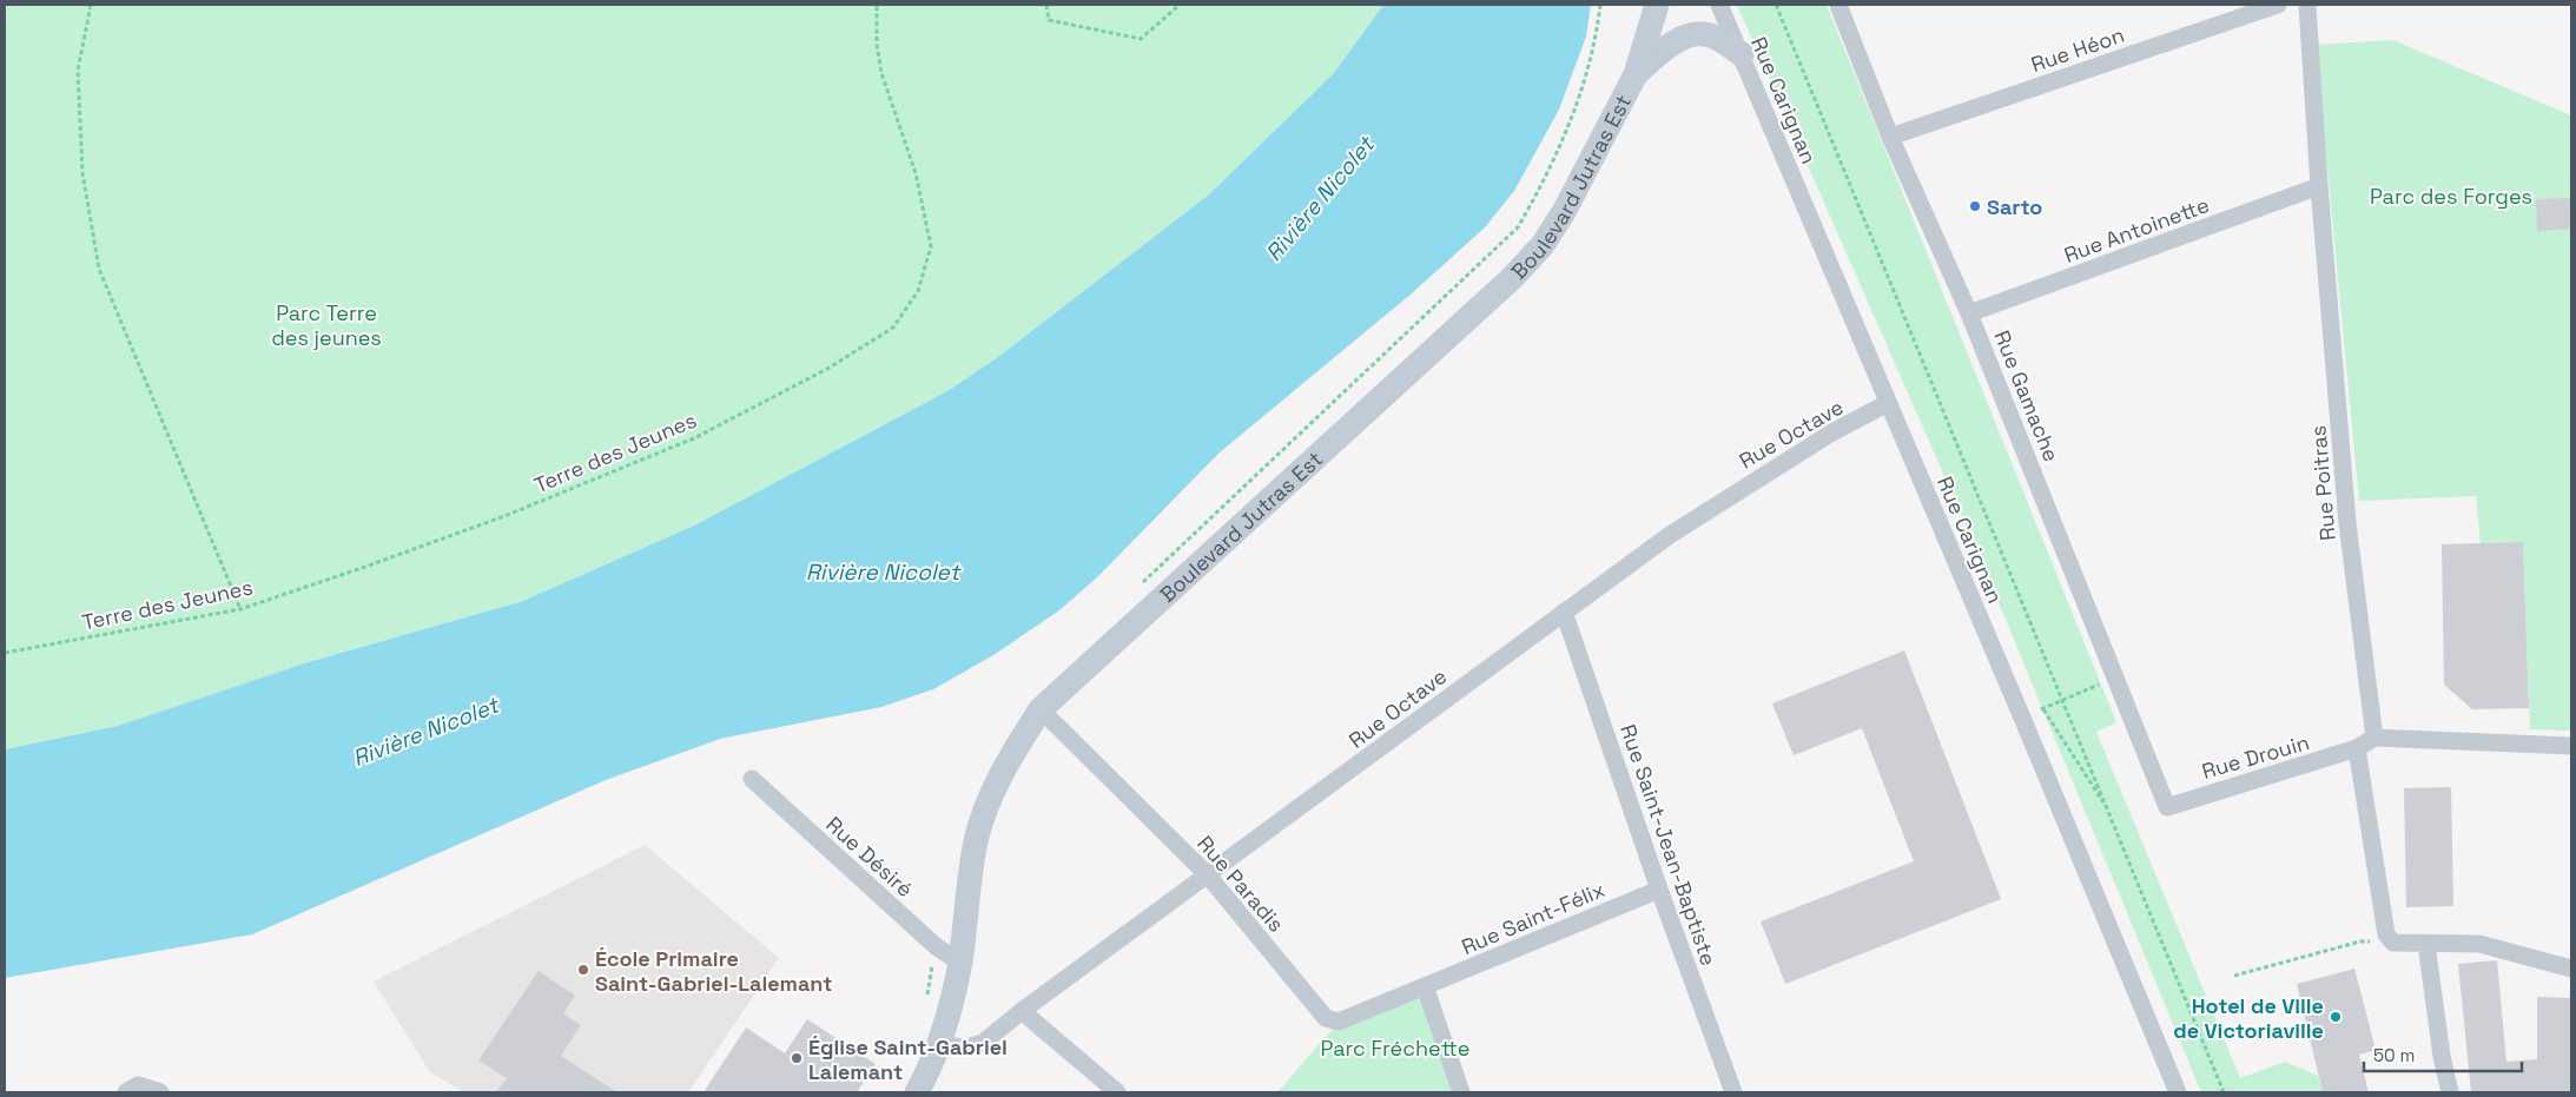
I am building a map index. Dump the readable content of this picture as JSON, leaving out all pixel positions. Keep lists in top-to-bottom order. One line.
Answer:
{"streets":{"main road":["Boulevard Jutras Est"],"street":["Rue Héon","Rue Carignan","Rue Antoinette","Rue Gamache","Rue Octave","Rue Poitras","Rue Drouin","Rue Saint-Jean-Baptiste","Rue Désiré","Rue Paradis","Rue Saint-Félix"],"path":["Terre des Jeunes"]},"crossings":[["Rue Héon","Rue Gamache"],["Rue Carignan","Rue Octave"],["Boulevard Jutras Est","Rue Octave"],["Boulevard Jutras Est","Rue Désiré"],["Boulevard Jutras Est","Rue Paradis"],["Rue Antoinette","Rue Gamache"],["Rue Antoinette","Rue Poitras"],["Rue Gamache","Rue Drouin"],["Rue Octave","Rue Saint-Jean-Baptiste"],["Rue Octave","Rue Paradis"],["Rue Saint-Jean-Baptiste","Rue Saint-Félix"],["Rue Paradis","Rue Saint-Félix"]],"water":["Rivière Nicolet"],"parks":["Parc des Forges","Parc Terre des jeunes","Parc Fréchette"],"places":["Sarto","École Primaire Saint-Gabriel-Lalemant","Hotel de Ville de Victoriaville","Église Saint-Gabriel Lalemant"],"scale_bar":"50 m"}
